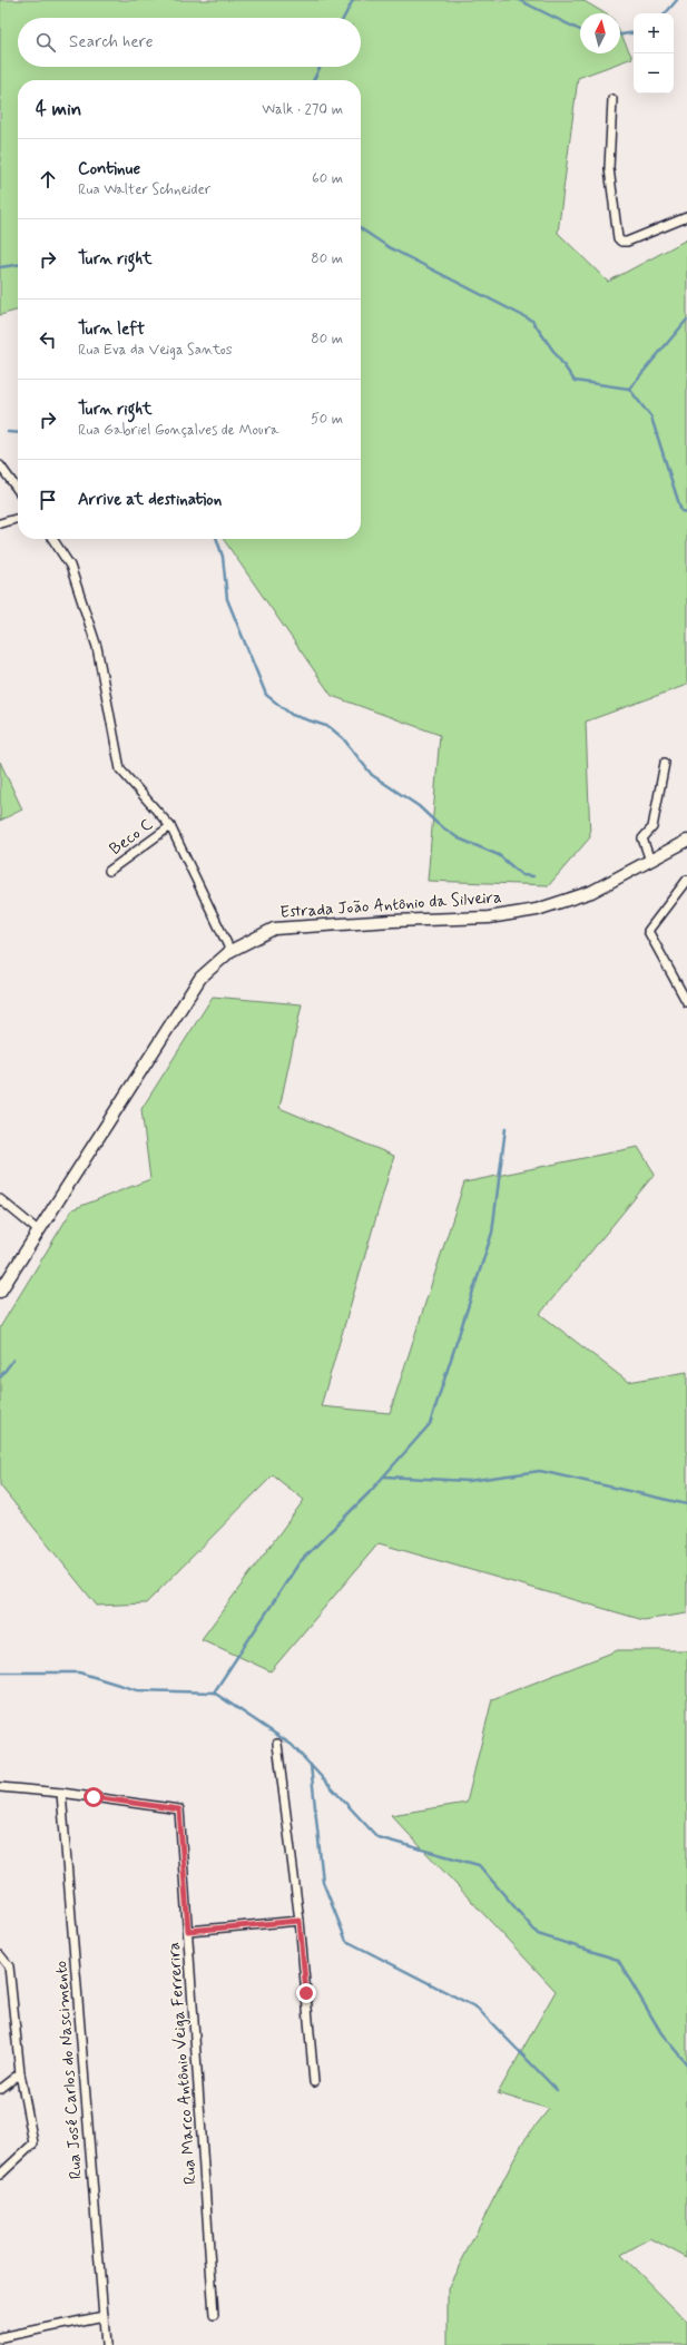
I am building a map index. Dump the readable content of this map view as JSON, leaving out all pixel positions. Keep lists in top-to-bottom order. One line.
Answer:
{"streets":{"main road":["Estrada João Antônio da Silveira"],"street":["Beco C","Rua Marco Antônio Veiga Ferrerira","Rua José Carlos do Nascimento"]},"crossings":[["Rua Marco Antônio Veiga Ferrerira","Rua José Carlos do Nascimento"]],"north":"top","page":{"map_buttons":["+","−"],"search":"Search here","heading":["4 min","Walk · 270 m"],"list":[["Continue","Rua Walter Schneider","60 m"],["Turn right","80 m"],["Turn left","Rua Eva da Veiga Santos","80 m"],["Turn right","Rua Gabriel Gonçalves de Moura","50 m"],"Arrive at destination"]}}
